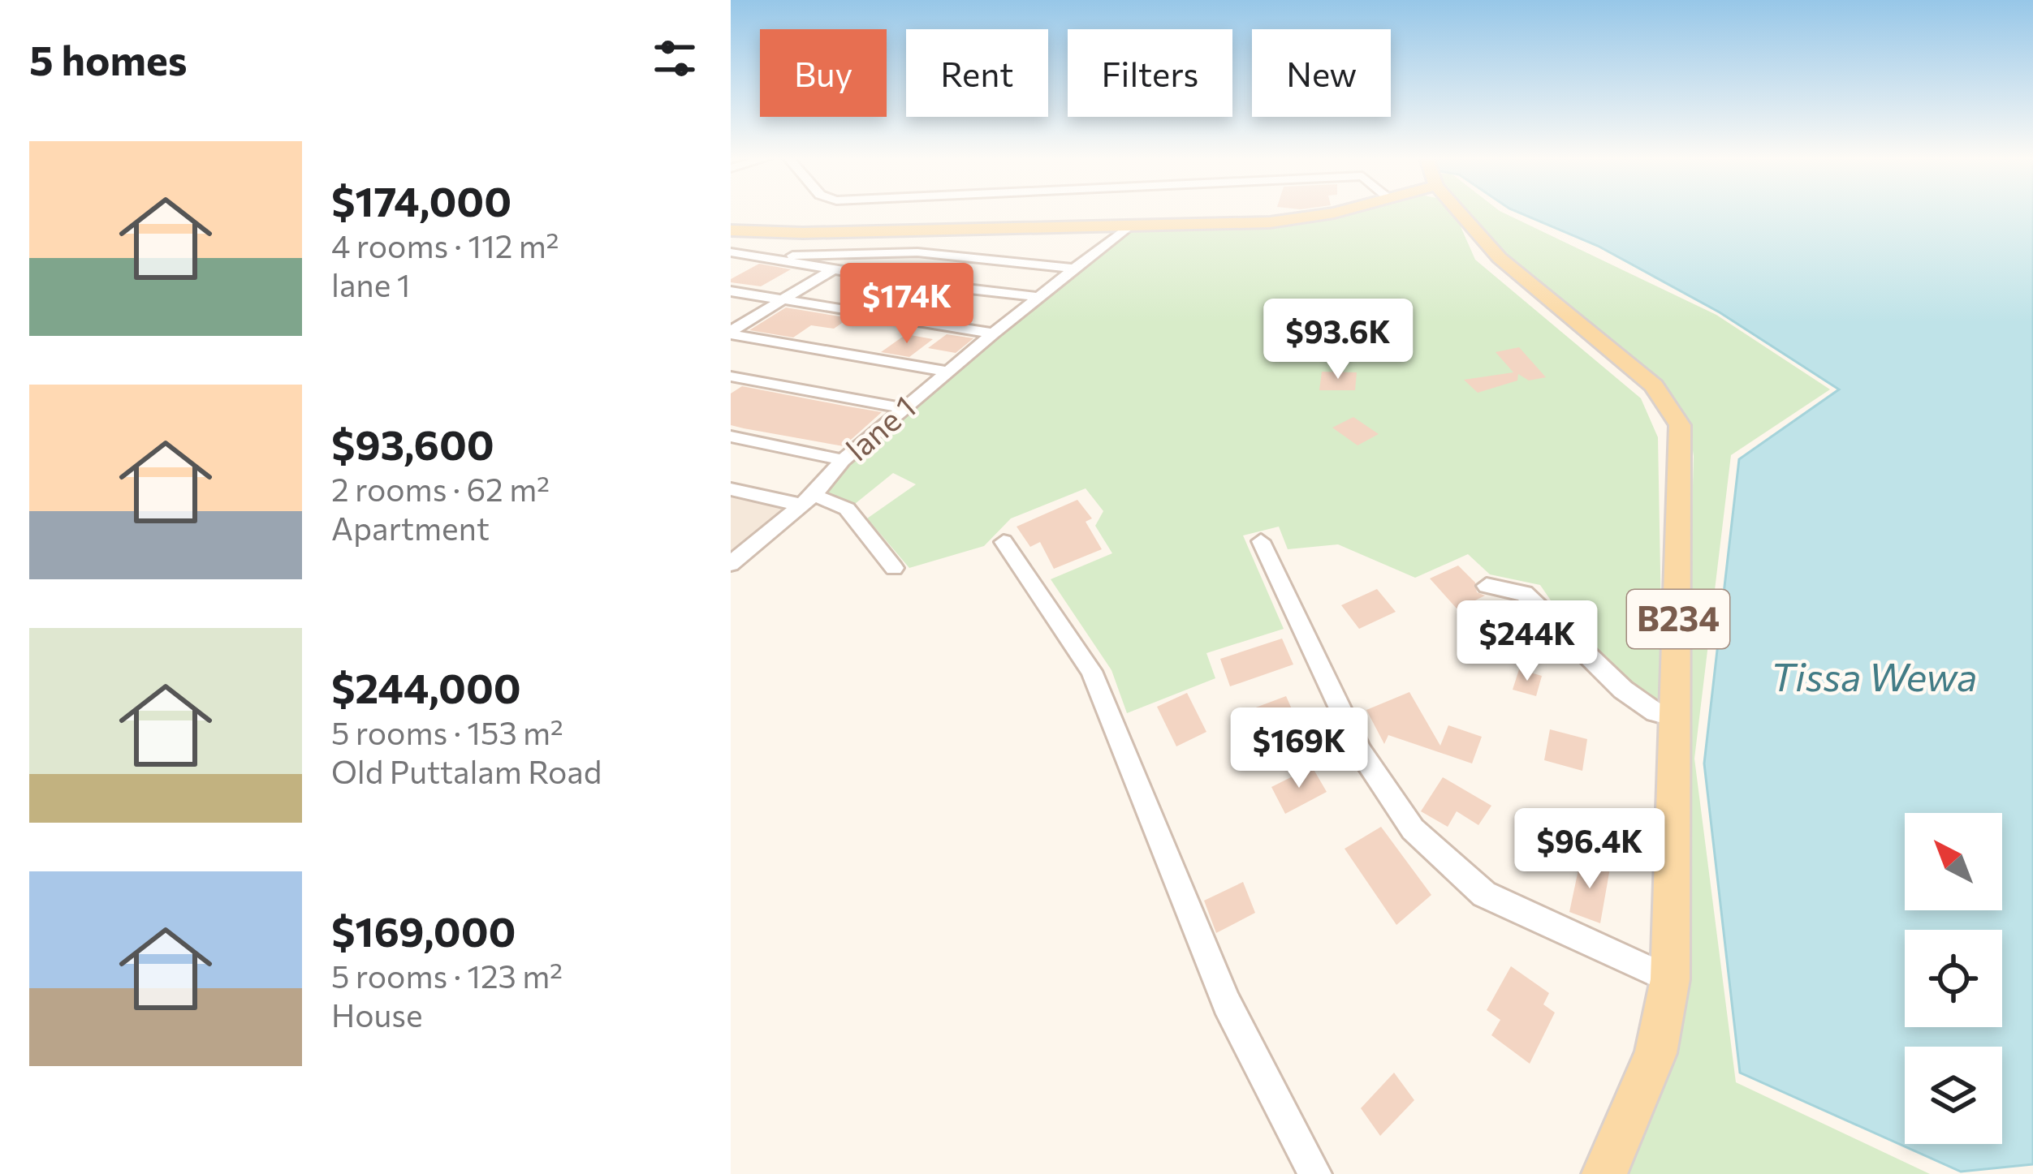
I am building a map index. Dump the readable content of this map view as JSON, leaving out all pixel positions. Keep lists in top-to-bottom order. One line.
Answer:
{"streets":{"main road":["B234"],"street":["lane 1"]},"water":["Tissa Wewa"],"north":"top left","page":{"heading":"5 homes","chip":["Buy","Rent","Filters","New"],"list":[{"name":"$174,000","note":"4 rooms · 112 m² · lane 1"},{"name":"$93,600","note":"2 rooms · 62 m² · Apartment"},{"name":"$244,000","note":"5 rooms · 153 m² · Old Puttalam Road"},{"name":"$169,000","note":"5 rooms · 123 m² · House"}],"price":["$174K","$93.6K","$244K","$169K","$96.4K"]}}
